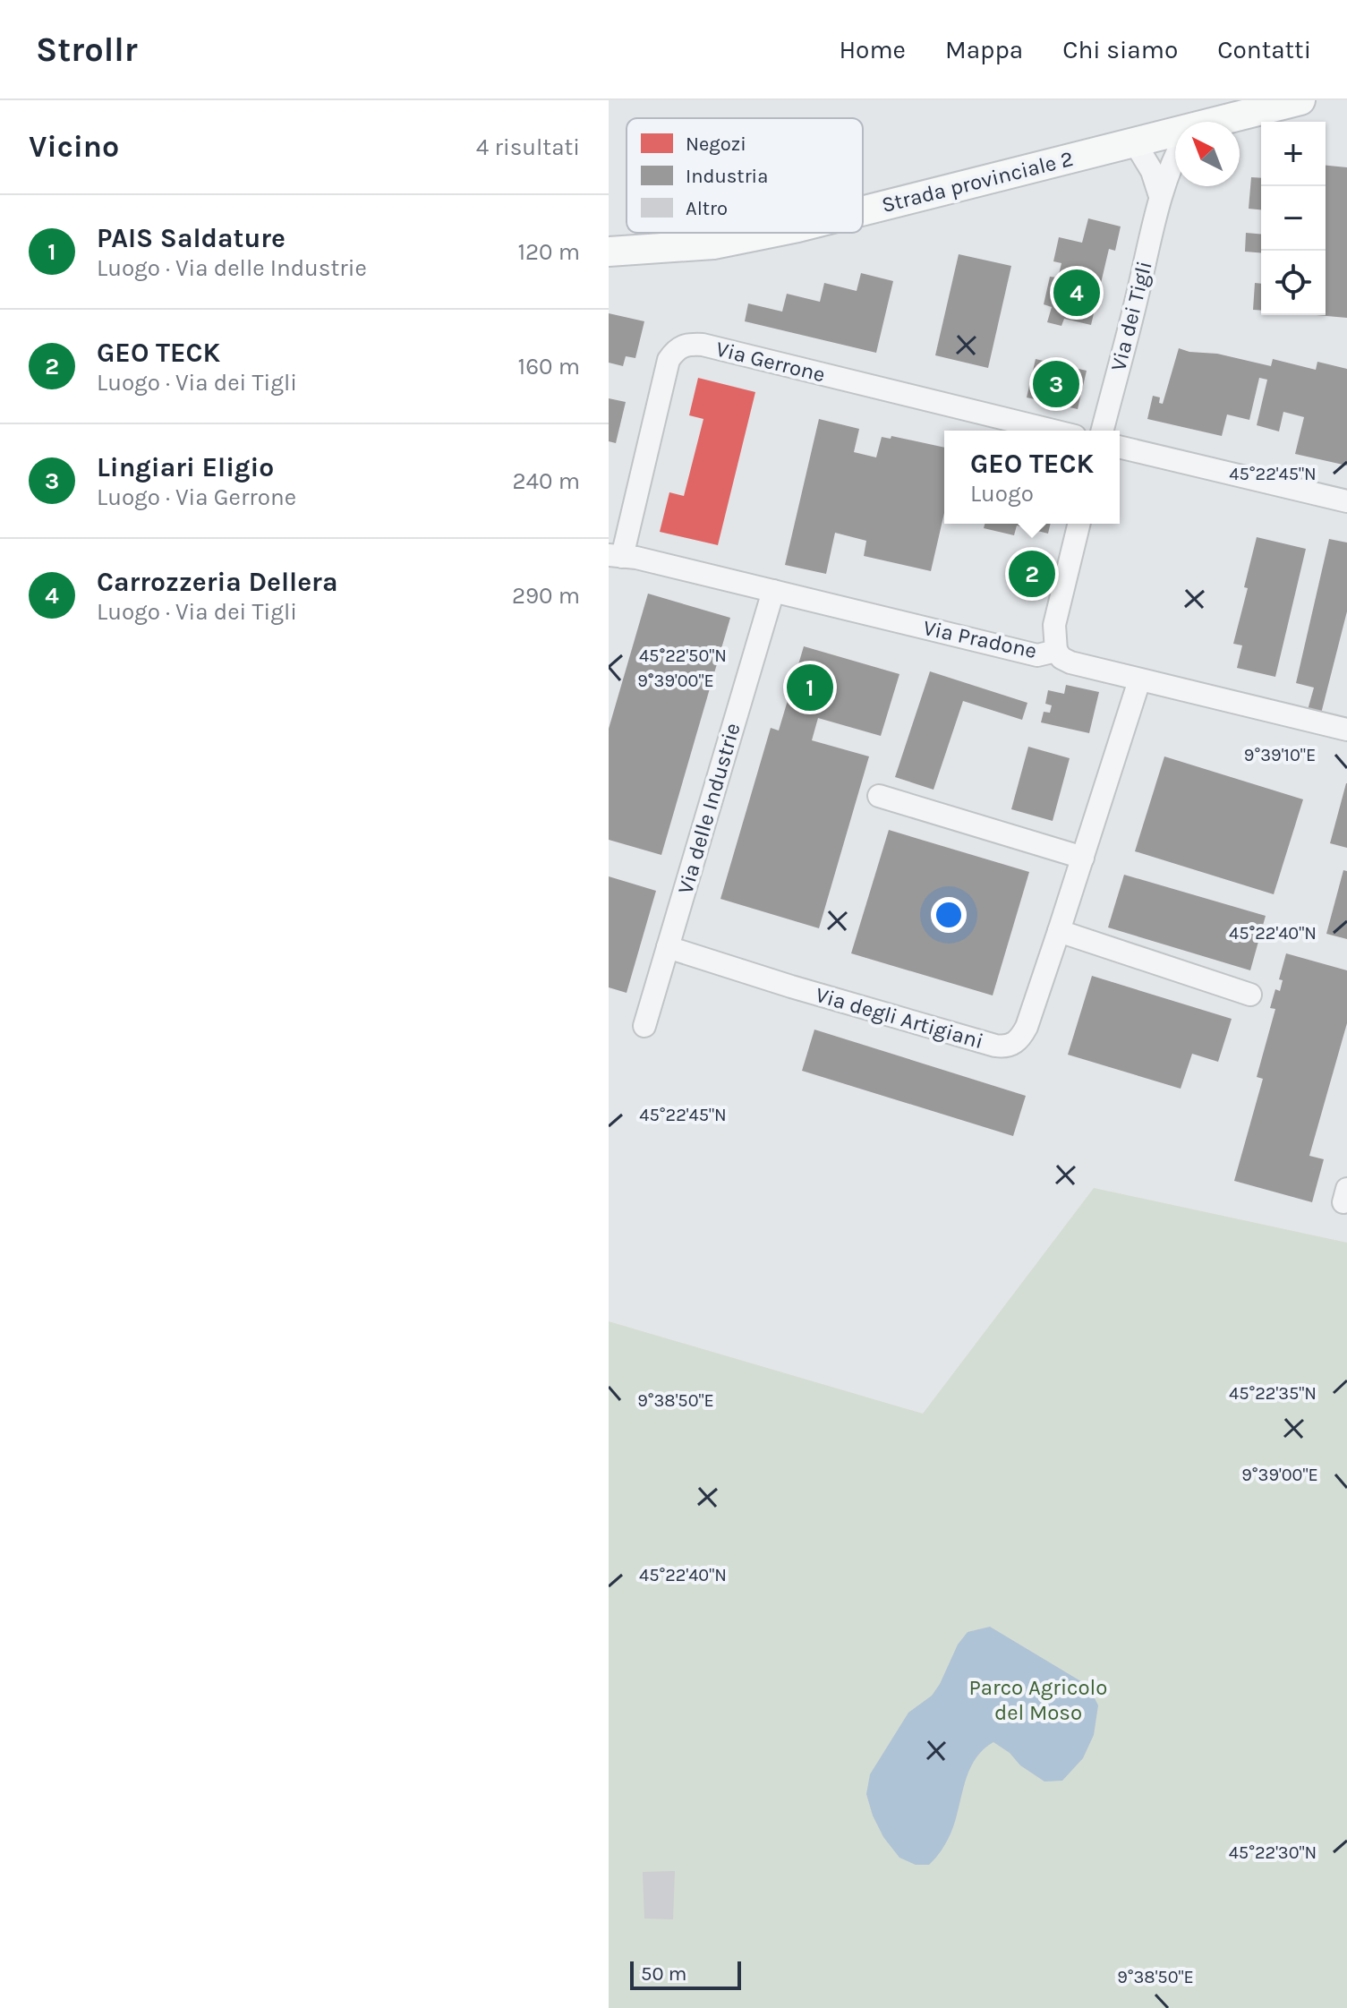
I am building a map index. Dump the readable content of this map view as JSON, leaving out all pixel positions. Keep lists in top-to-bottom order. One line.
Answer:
{"streets":{"main road":["Strada provinciale 2"],"street":["Via dei Tigli","Via Gerrone","Via Pradone","Via delle Industrie","Via degli Artigiani"]},"crossings":[["Via Gerrone","Via Pradone"],["Via Pradone","Via delle Industrie"],["Via Pradone","Via degli Artigiani"],["Via delle Industrie","Via degli Artigiani"]],"parks":["Parco Agricolo del Moso"],"legend":["Negozi","Industria","Altro"],"scale_bar":"50 m","north":"top left","page":{"header":"Strollr","nav":["Home","Mappa","Chi siamo","Contatti"],"heading":["Vicino","4 risultati"],"map_buttons":["+","−"],"list":[{"mark":"1","name":"PAIS Saldature","note":"Luogo · Via delle Industrie","value":"120 m"},{"mark":"2","name":"GEO TECK","note":"Luogo · Via dei Tigli","value":"160 m"},{"mark":"3","name":"Lingiari Eligio","note":"Luogo · Via Gerrone","value":"240 m"},{"mark":"4","name":"Carrozzeria Dellera","note":"Luogo · Via dei Tigli","value":"290 m"}],"pins":["4","3","2","1"],"popup":["GEO TECK","Luogo"],"scale":"50 m"},"coordinates":["45°22'45\"N","45°22'50\"N","9°39'00\"E","9°39'10\"E","45°22'40\"N","45°22'35\"N","9°38'50\"E","45°22'30\"N"]}
